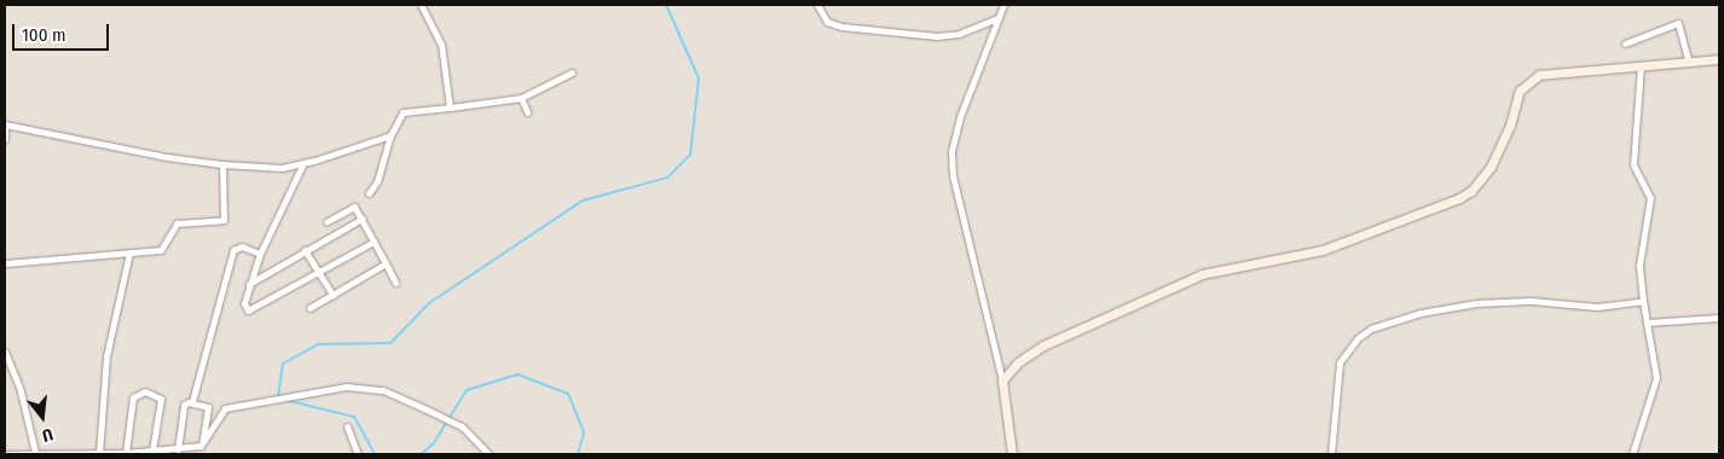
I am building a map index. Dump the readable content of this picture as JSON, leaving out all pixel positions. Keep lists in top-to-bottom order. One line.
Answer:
{"scale_bar":"100 m","north":"bottom"}
